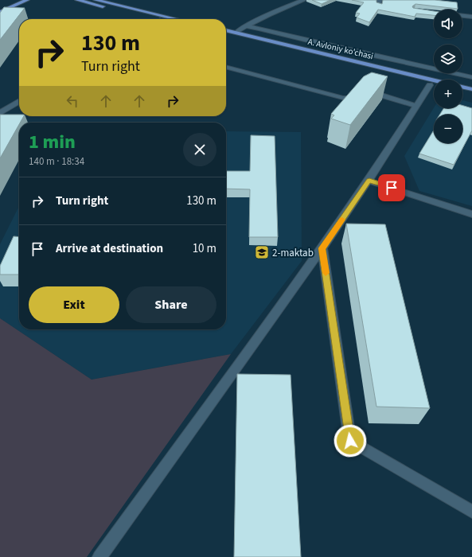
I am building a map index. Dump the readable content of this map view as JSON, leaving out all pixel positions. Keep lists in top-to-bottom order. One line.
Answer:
{"streets":{"main road":["A. Avloniy ko'chasi"]},"places":{"school or university":["2-maktab"]},"page":{"map_buttons":["+","−"],"turn":["130 m","Turn right"],"heading":["1 min","140 m · 18:34"],"list":[{"name":"Turn right","value":"130 m"},{"name":"Arrive at destination","value":"10 m"}],"buttons":["Exit","Share"]}}
